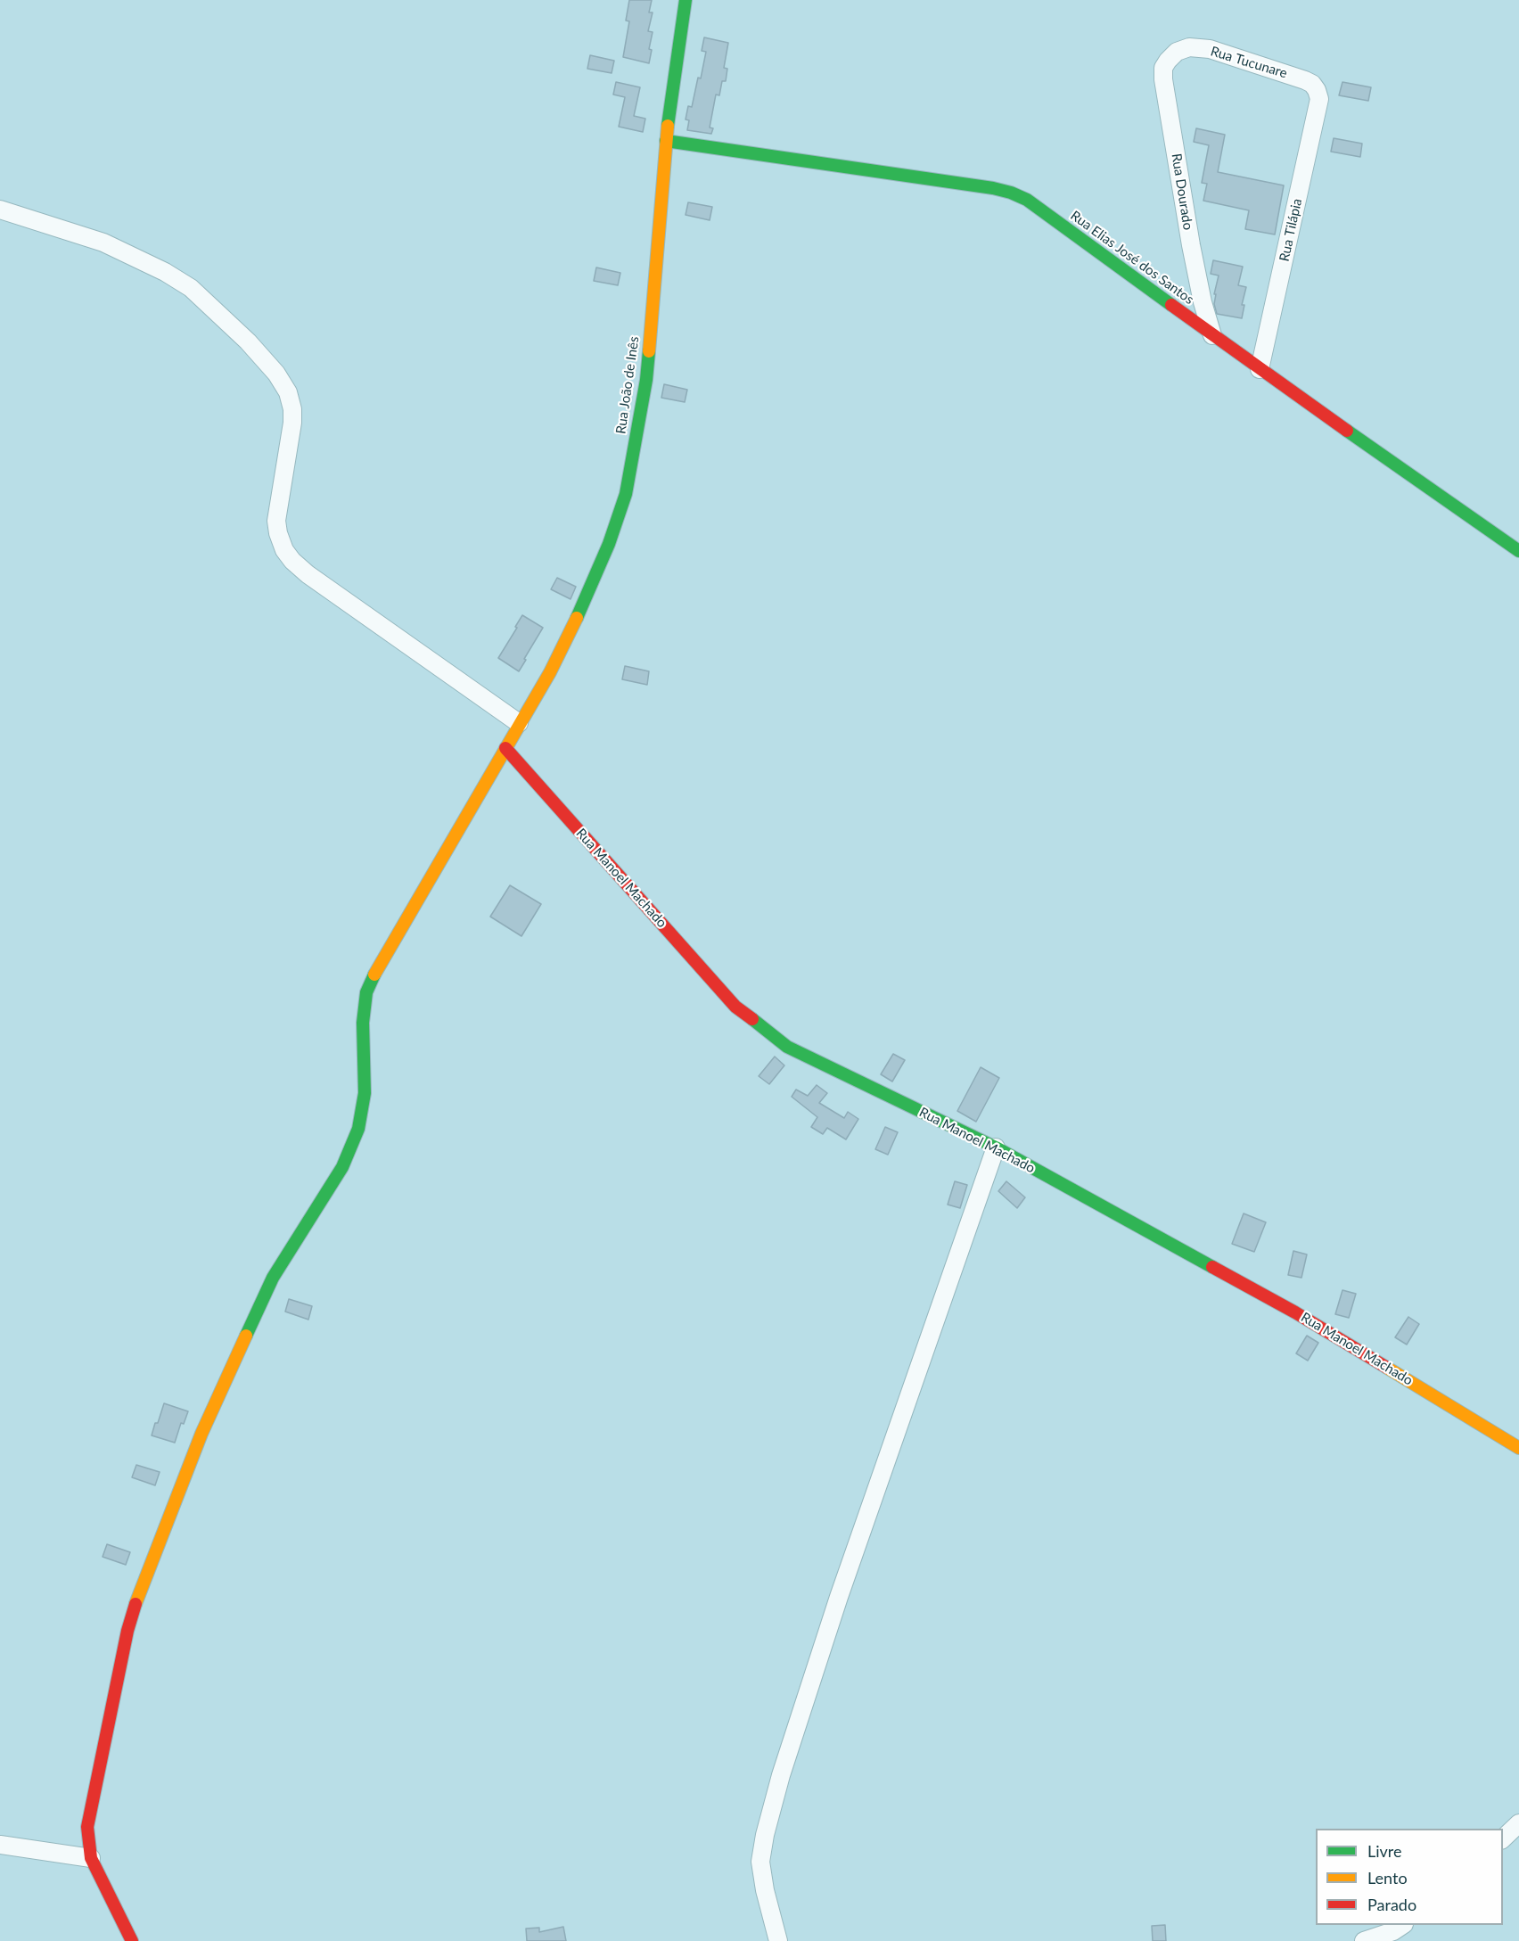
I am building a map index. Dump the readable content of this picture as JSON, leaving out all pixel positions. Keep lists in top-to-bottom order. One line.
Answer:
{"streets":{"street":["Rua Tucunare","Rua Dourado","Rua Tilápia","Rua Elias José dos Santos","Rua João de Inês","Rua Manoel Machado"]},"crossings":[["Rua Tucunare","Rua Dourado"],["Rua Tucunare","Rua Tilápia"],["Rua Dourado","Rua Elias José dos Santos"],["Rua Tilápia","Rua Elias José dos Santos"],["Rua Elias José dos Santos","Rua João de Inês"],["Rua João de Inês","Rua Manoel Machado"]],"legend":["Livre","Lento","Parado"]}
